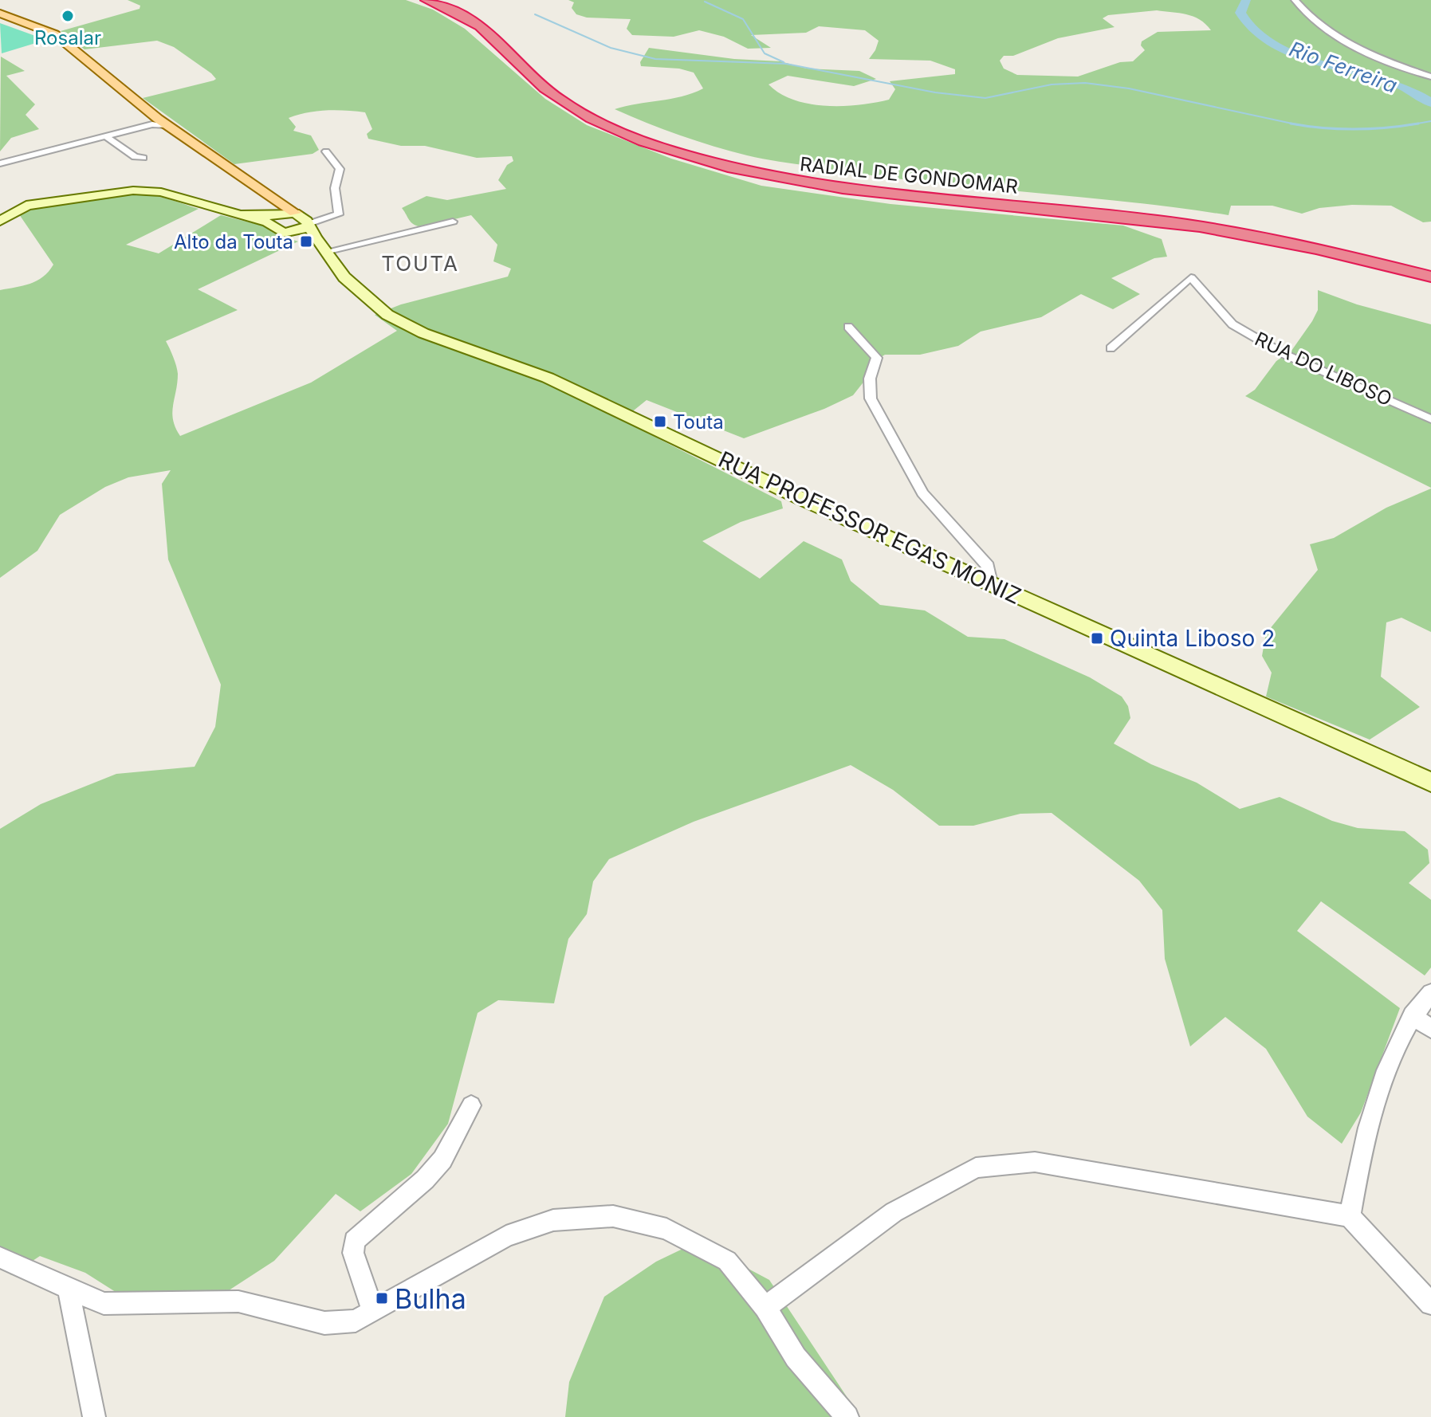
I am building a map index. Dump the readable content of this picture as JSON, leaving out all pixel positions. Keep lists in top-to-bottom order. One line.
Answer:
{"streets":{"highway":["RADIAL DE GONDOMAR"],"main road":["RUA PROFESSOR EGAS MONIZ"],"street":["RUA DO LIBOSO"]},"districts":["TOUTA"],"water":["Rio Ferreira"],"places":{"other":["Rosalar"],"transit":["Alto da Touta","Touta","Quinta Liboso 2","Bulha"]}}
